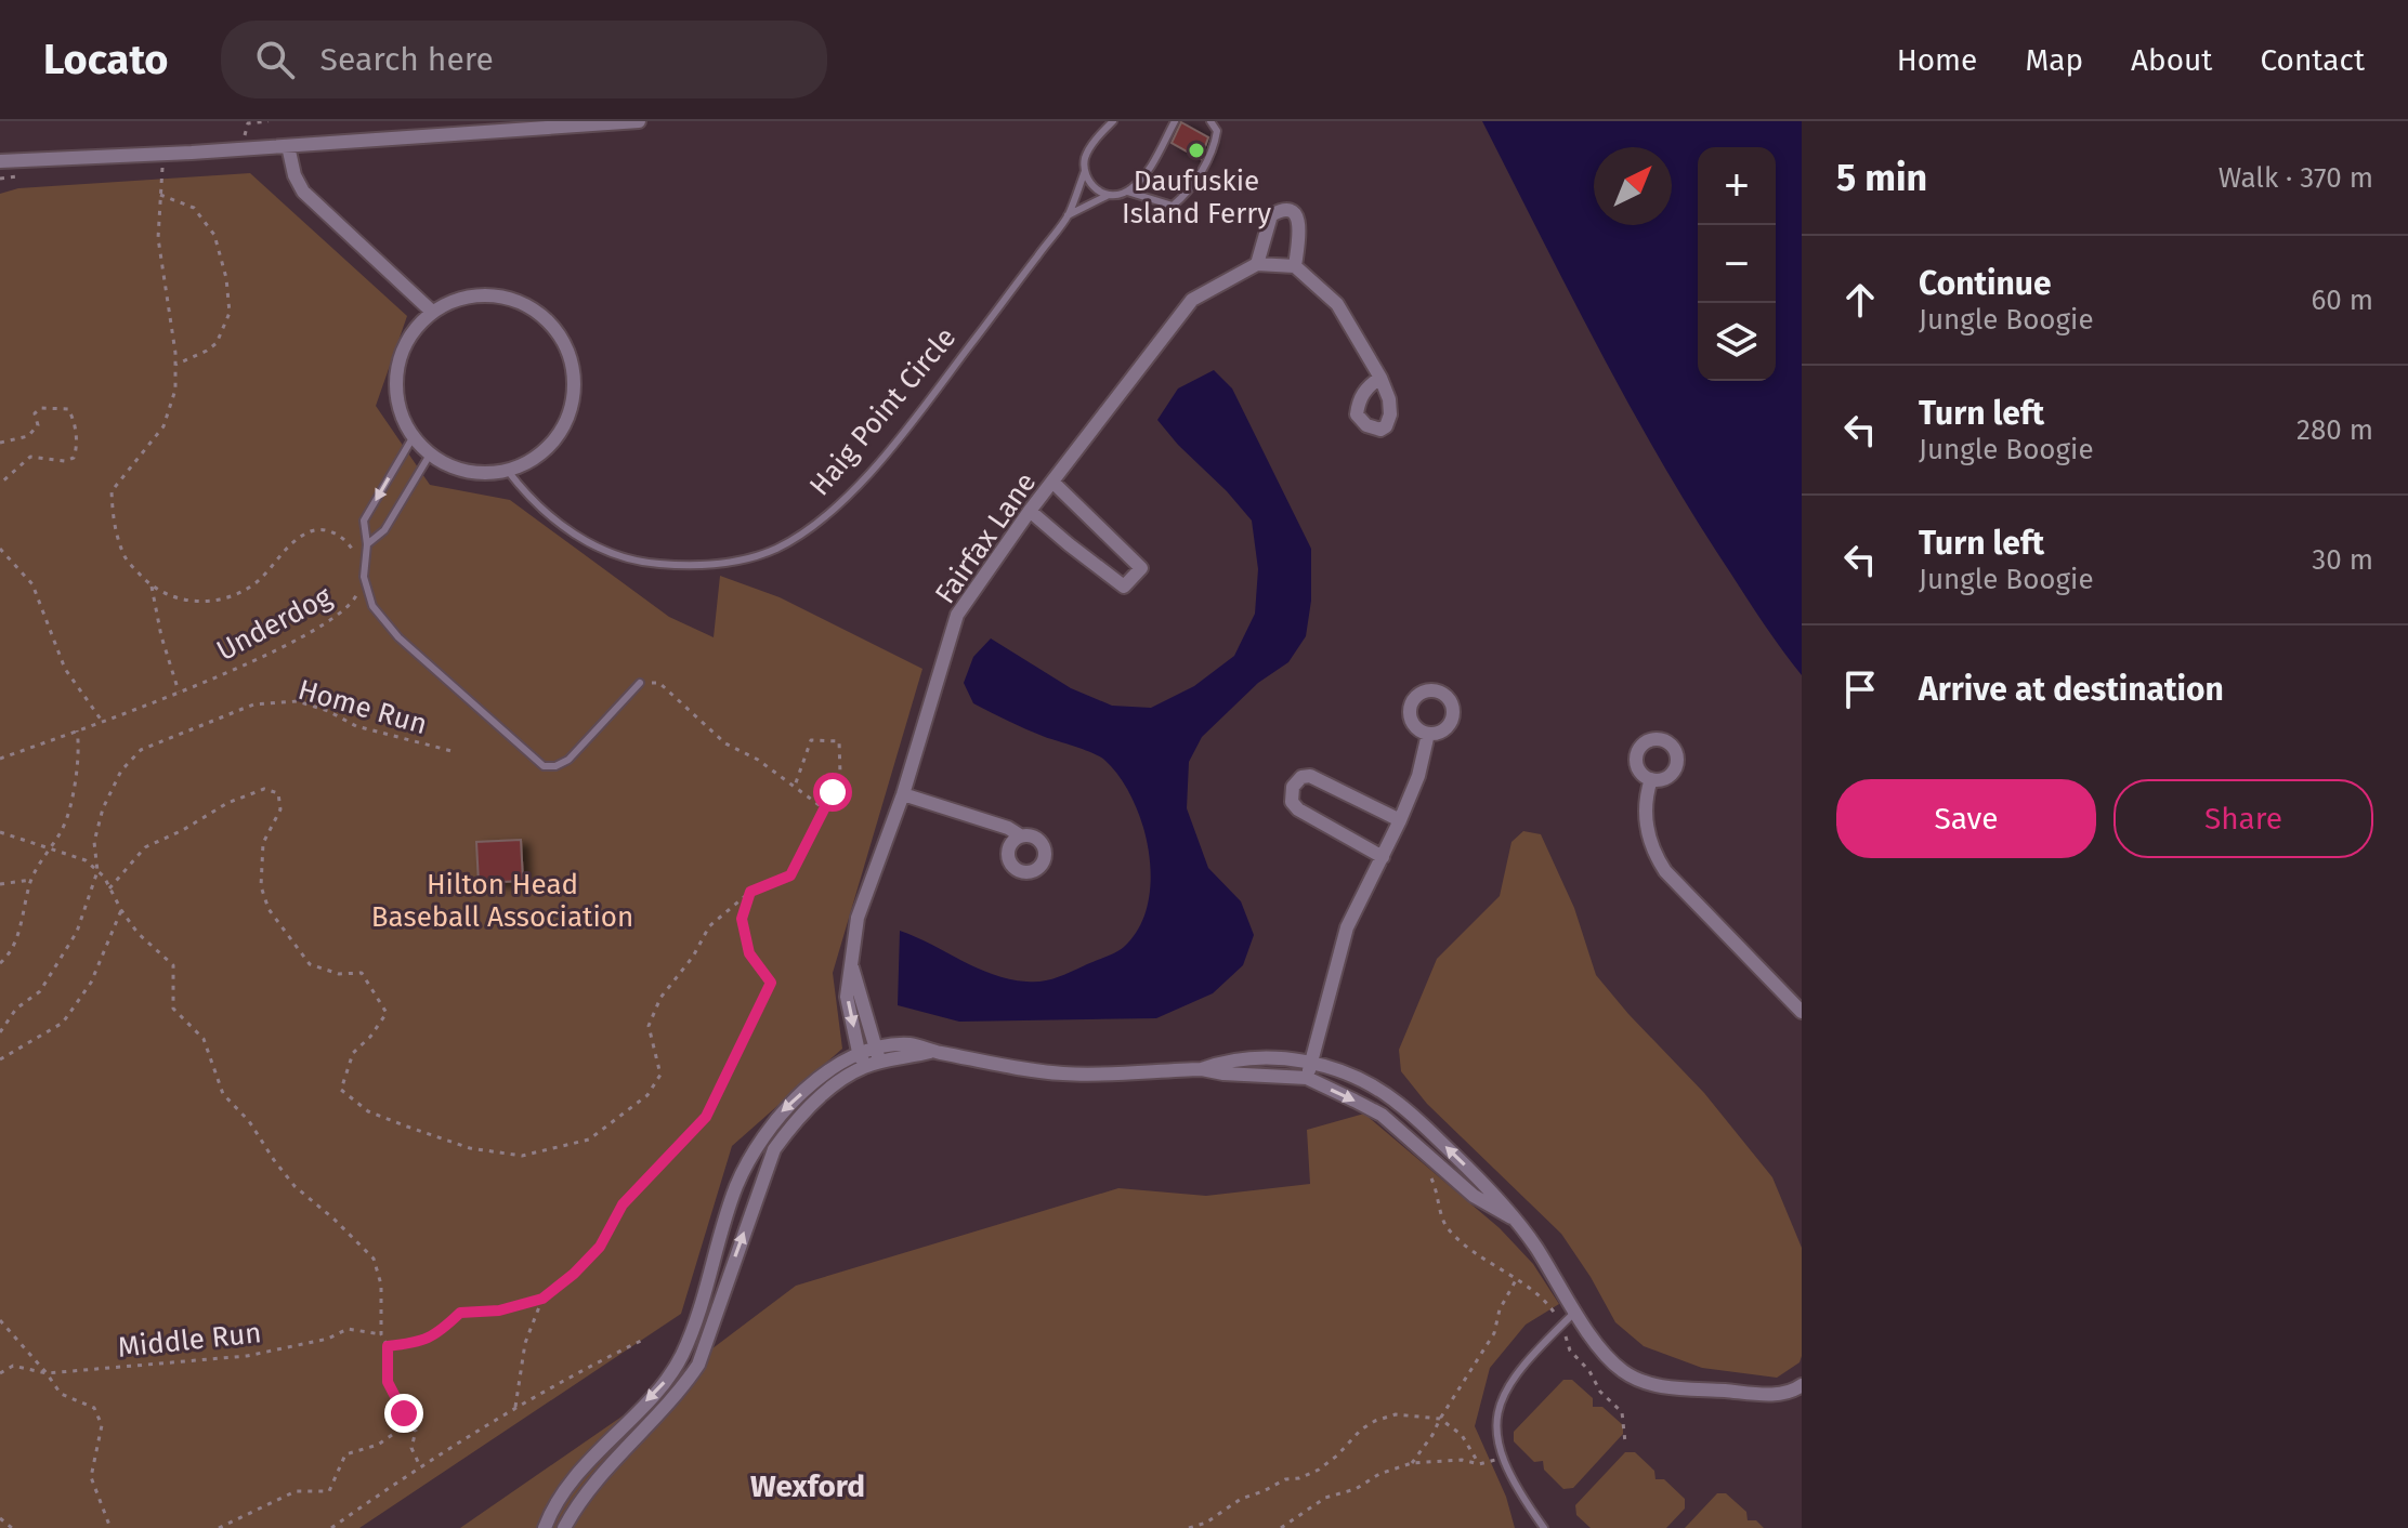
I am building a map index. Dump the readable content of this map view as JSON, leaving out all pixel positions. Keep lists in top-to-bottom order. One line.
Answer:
{"streets":{"street":["Fairfax Lane"],"lane":["Haig Point Circle"],"path":["Underdog","Home Run","Middle Run"]},"districts":["Wexford"],"parks":["Hilton Head Baseball Association"],"places":["Daufuskie Island Ferry"],"north":"top right","page":{"header":"Locato","search":"Search here","nav":["Home","Map","About","Contact"],"heading":["5 min","Walk · 370 m"],"map_buttons":["+","−"],"list":[["Continue","Jungle Boogie","60 m"],["Turn left","Jungle Boogie","280 m"],["Turn left","Jungle Boogie","30 m"],"Arrive at destination"],"buttons":["Save","Share"]}}
